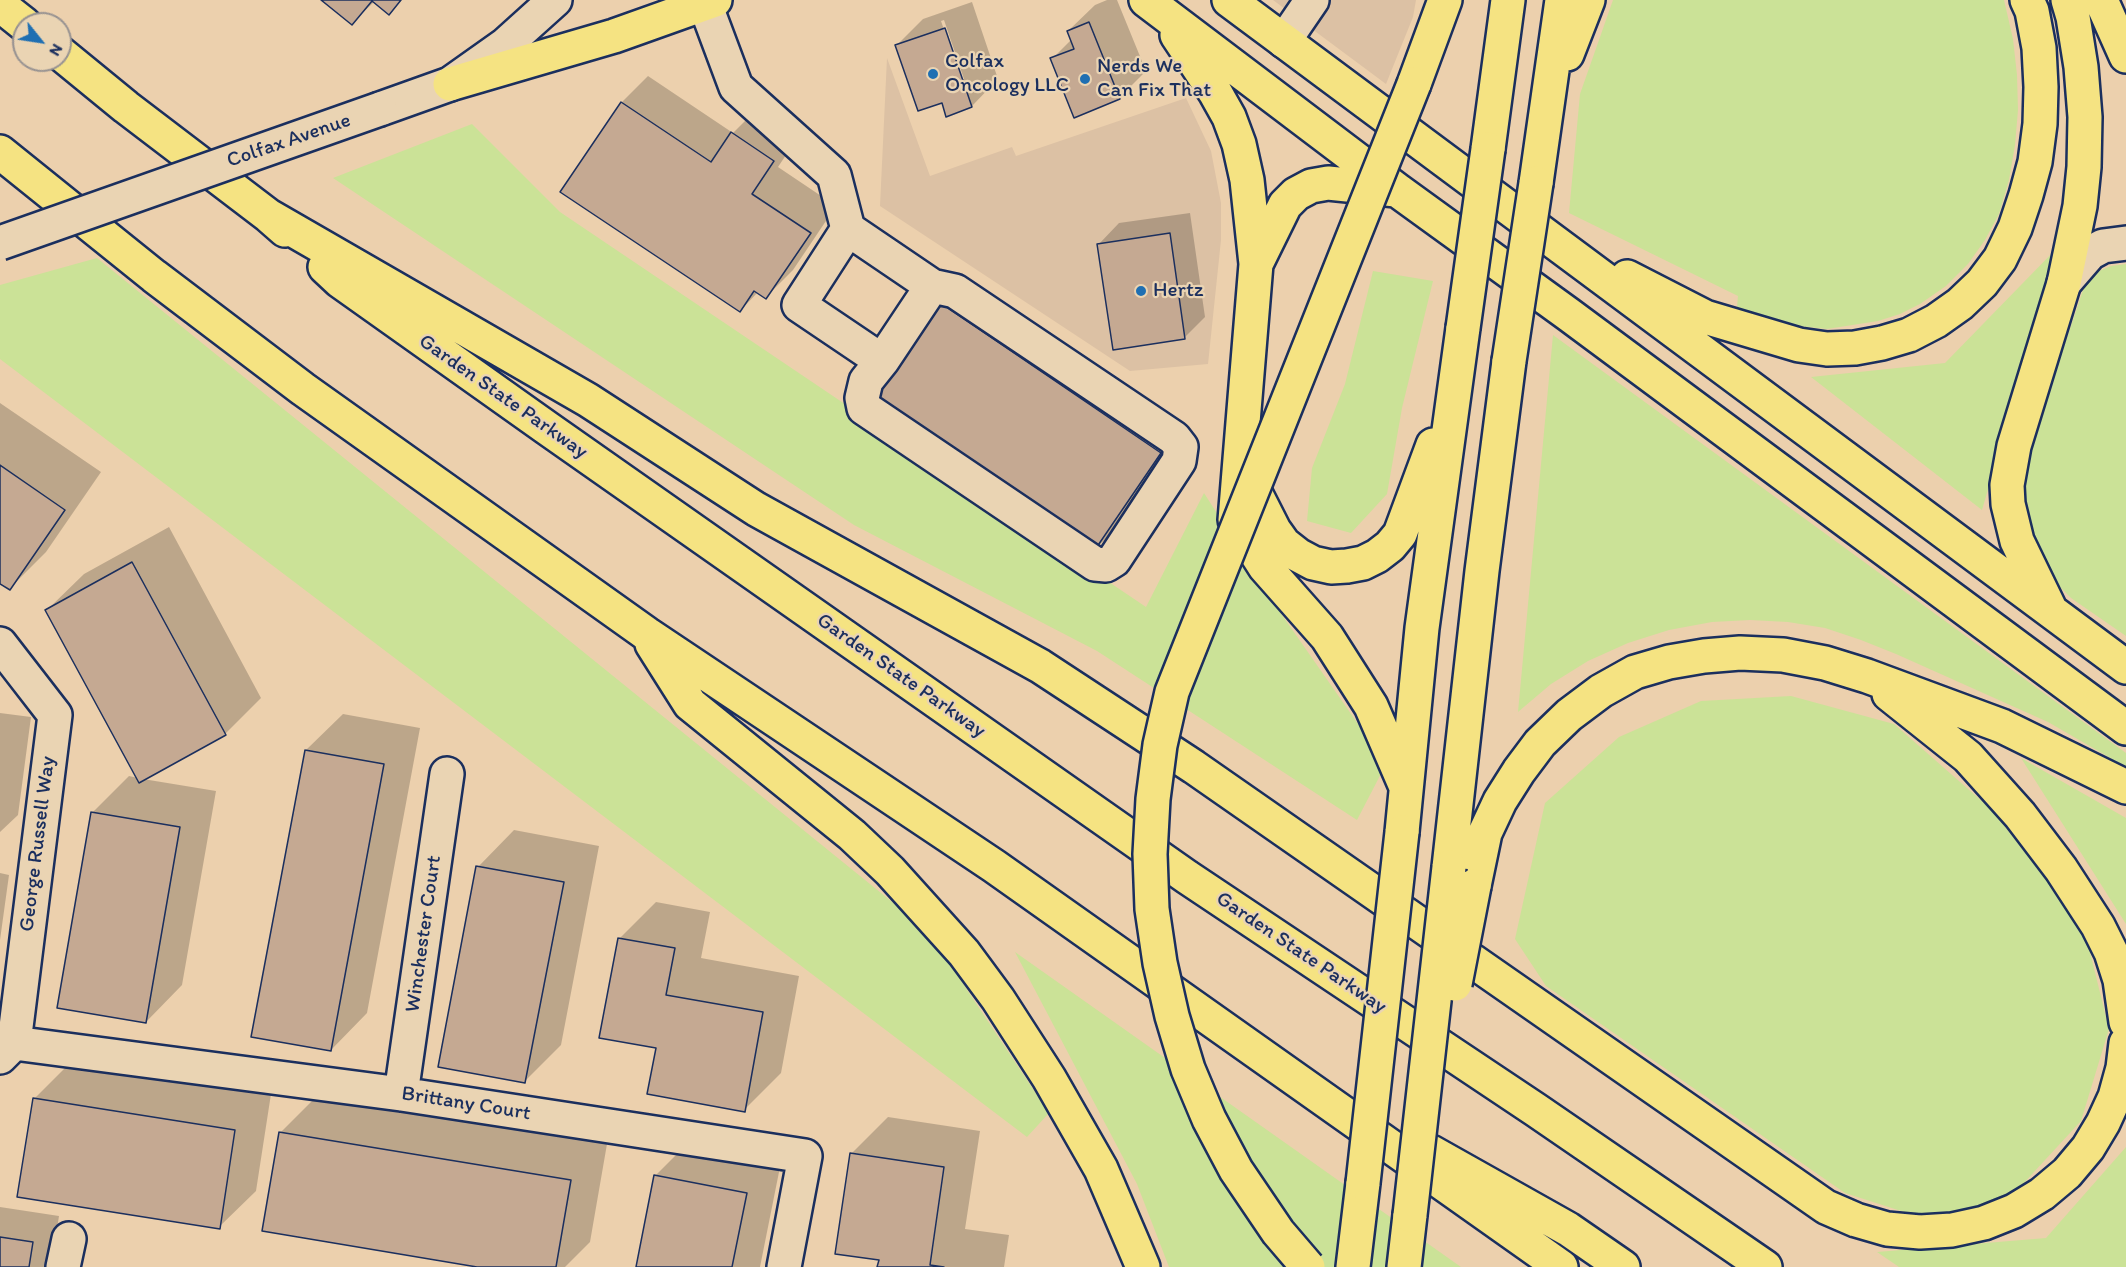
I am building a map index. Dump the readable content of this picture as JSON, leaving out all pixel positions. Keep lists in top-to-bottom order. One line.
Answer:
{"streets":{"highway":["Garden State Parkway"],"street":["Colfax Avenue","George Russell Way","Winchester Court","Brittany Court"]},"crossings":[["George Russell Way","Brittany Court"],["Winchester Court","Brittany Court"]],"places":["Colfax Oncology LLC","Nerds We Can Fix That","Hertz"],"north":"bottom right"}
